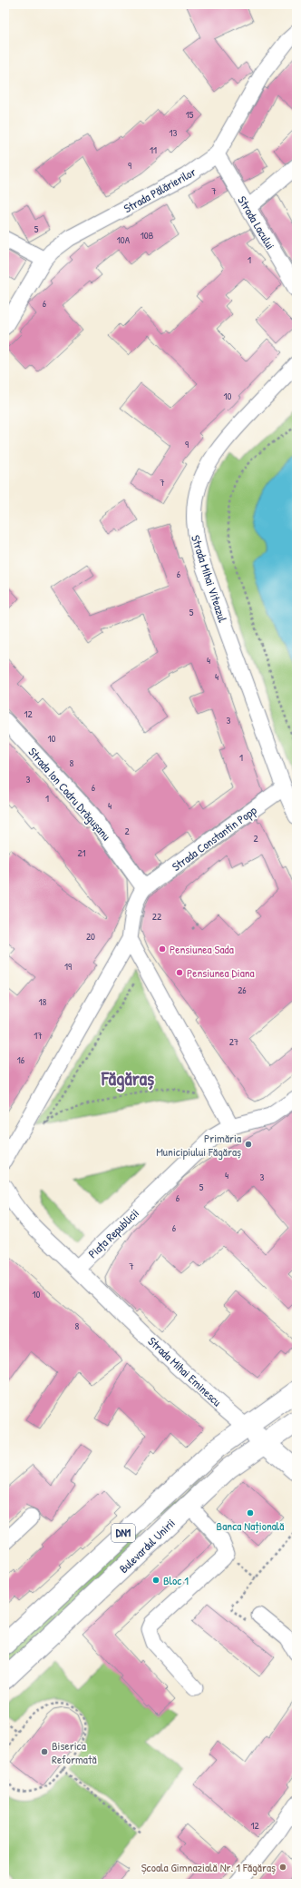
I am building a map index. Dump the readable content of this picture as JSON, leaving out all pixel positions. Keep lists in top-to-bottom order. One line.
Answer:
{"streets":{"main road":["Strada Mihai Eminescu","DN1","Bulevardul Unirii"],"street":["Strada Pălărierilor","Strada Lacului","Strada Mihai Viteazul","Strada Ion Codru Drăguşanu","Strada Constantin Popp","Piața Republicii"]},"crossings":[["Strada Pălărierilor","Strada Lacului"],["Strada Mihai Viteazul","Strada Constantin Popp"],["Strada Ion Codru Drăguşanu","Strada Constantin Popp"],["Piața Republicii","Strada Mihai Eminescu"],["Strada Mihai Eminescu","Bulevardul Unirii"]],"districts":["Făgăraș"],"places":["Pensiunea Sada","Pensiunea Diana","Primăria Municipiului Făgăraș","Banca Națională","Bloc 1","Biserica Reformată","Școala Gimnazială Nr. 1 Făgăraș"],"house_numbers":["15","13","11","9","7","5","10B","10A","1","6","10","9","7","6","5","4","4","12","3","10","1","8","3","6","1","4","2","2","21","22","20","19","26","18","17","27","16","4","3","5","6","6","7","10","8","12"]}
